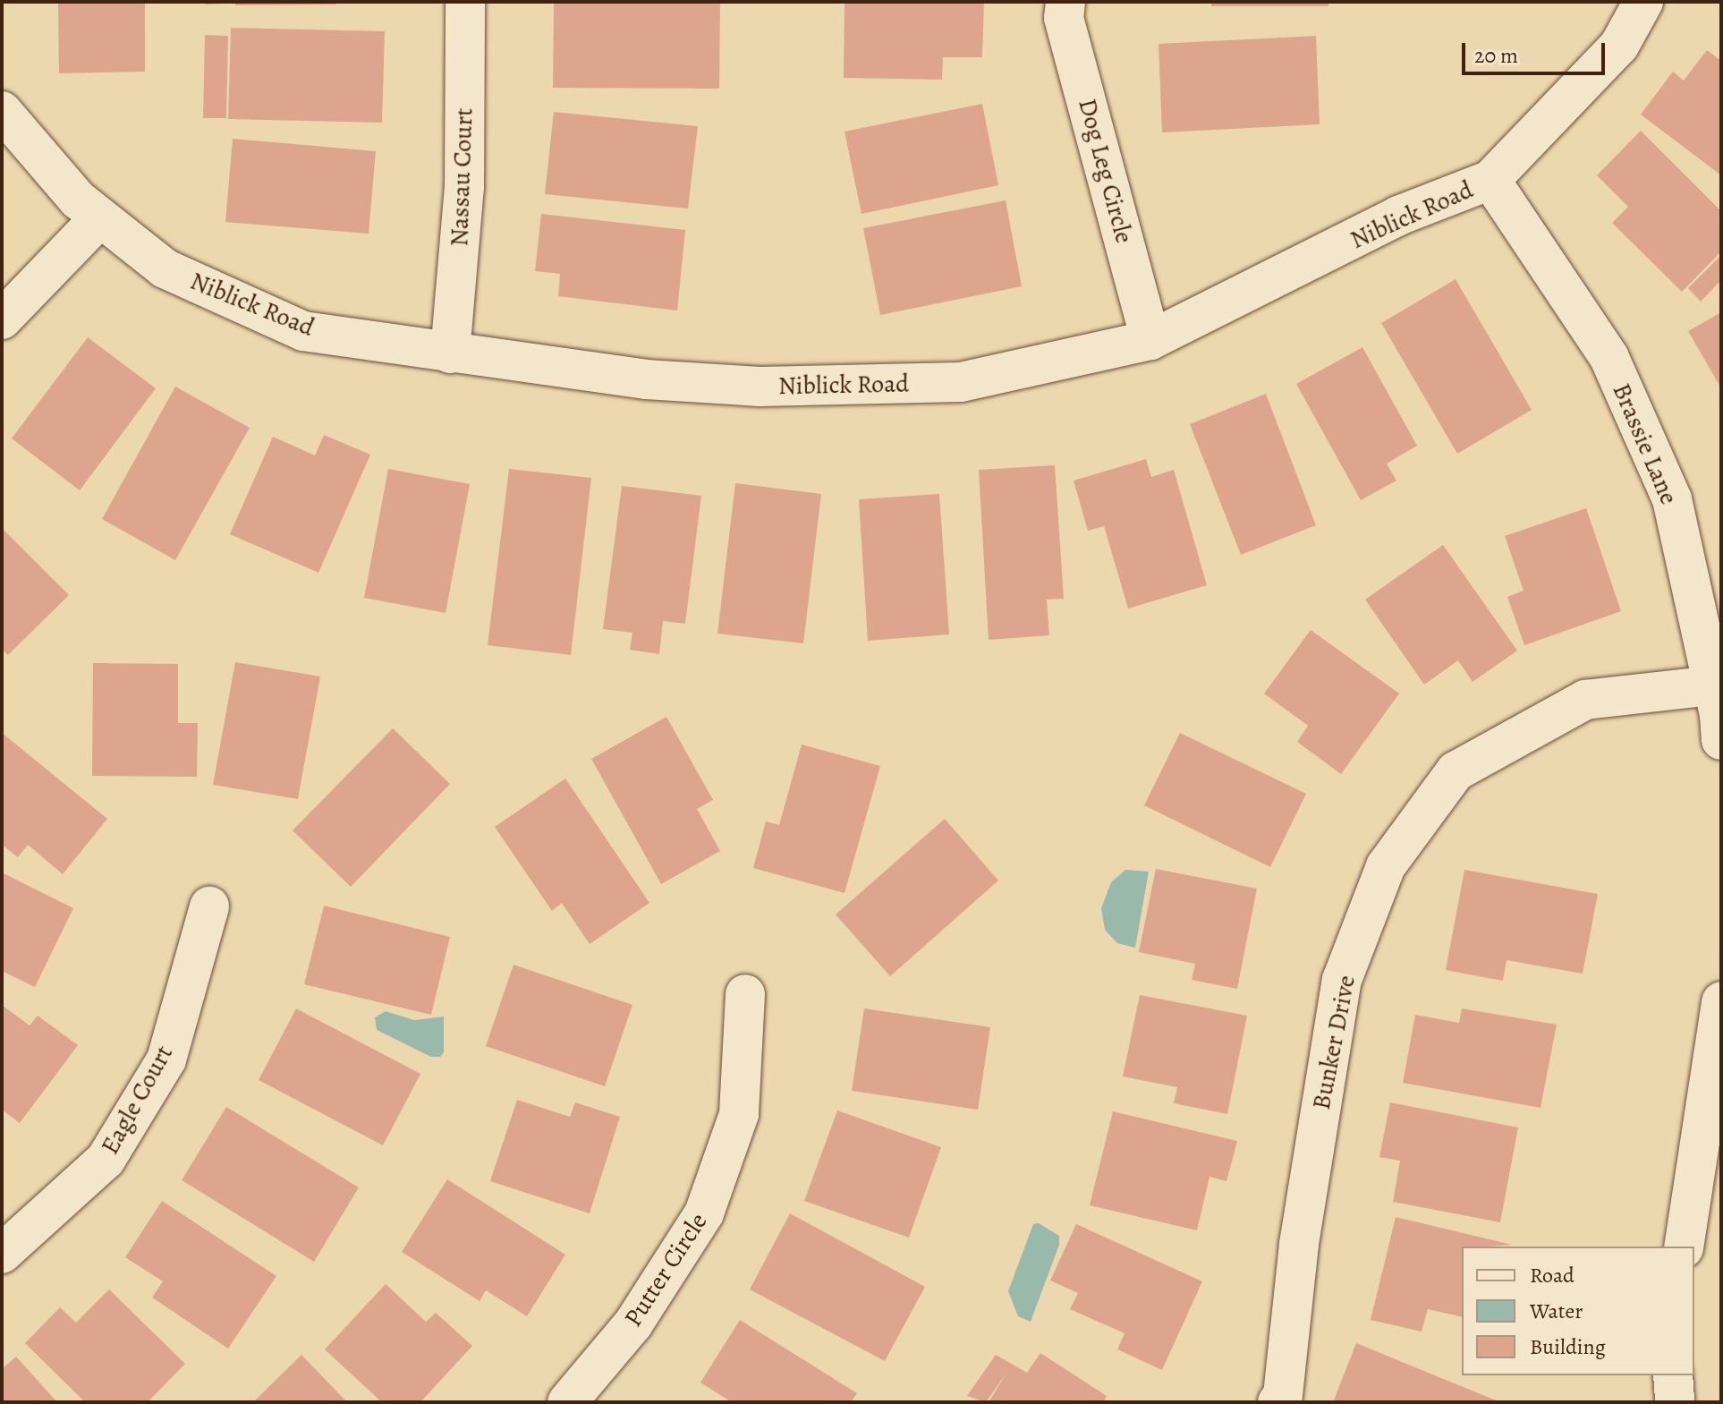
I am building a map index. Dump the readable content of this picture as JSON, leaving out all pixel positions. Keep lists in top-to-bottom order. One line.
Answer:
{"streets":{"street":["Dog Leg Circle","Nassau Court","Niblick Road","Brassie Lane","Bunker Drive","Eagle Court","Putter Circle"]},"crossings":[["Dog Leg Circle","Niblick Road"],["Nassau Court","Niblick Road"],["Niblick Road","Brassie Lane"],["Brassie Lane","Bunker Drive"]],"legend":["Road","Water","Building"],"scale_bar":"20 m"}
